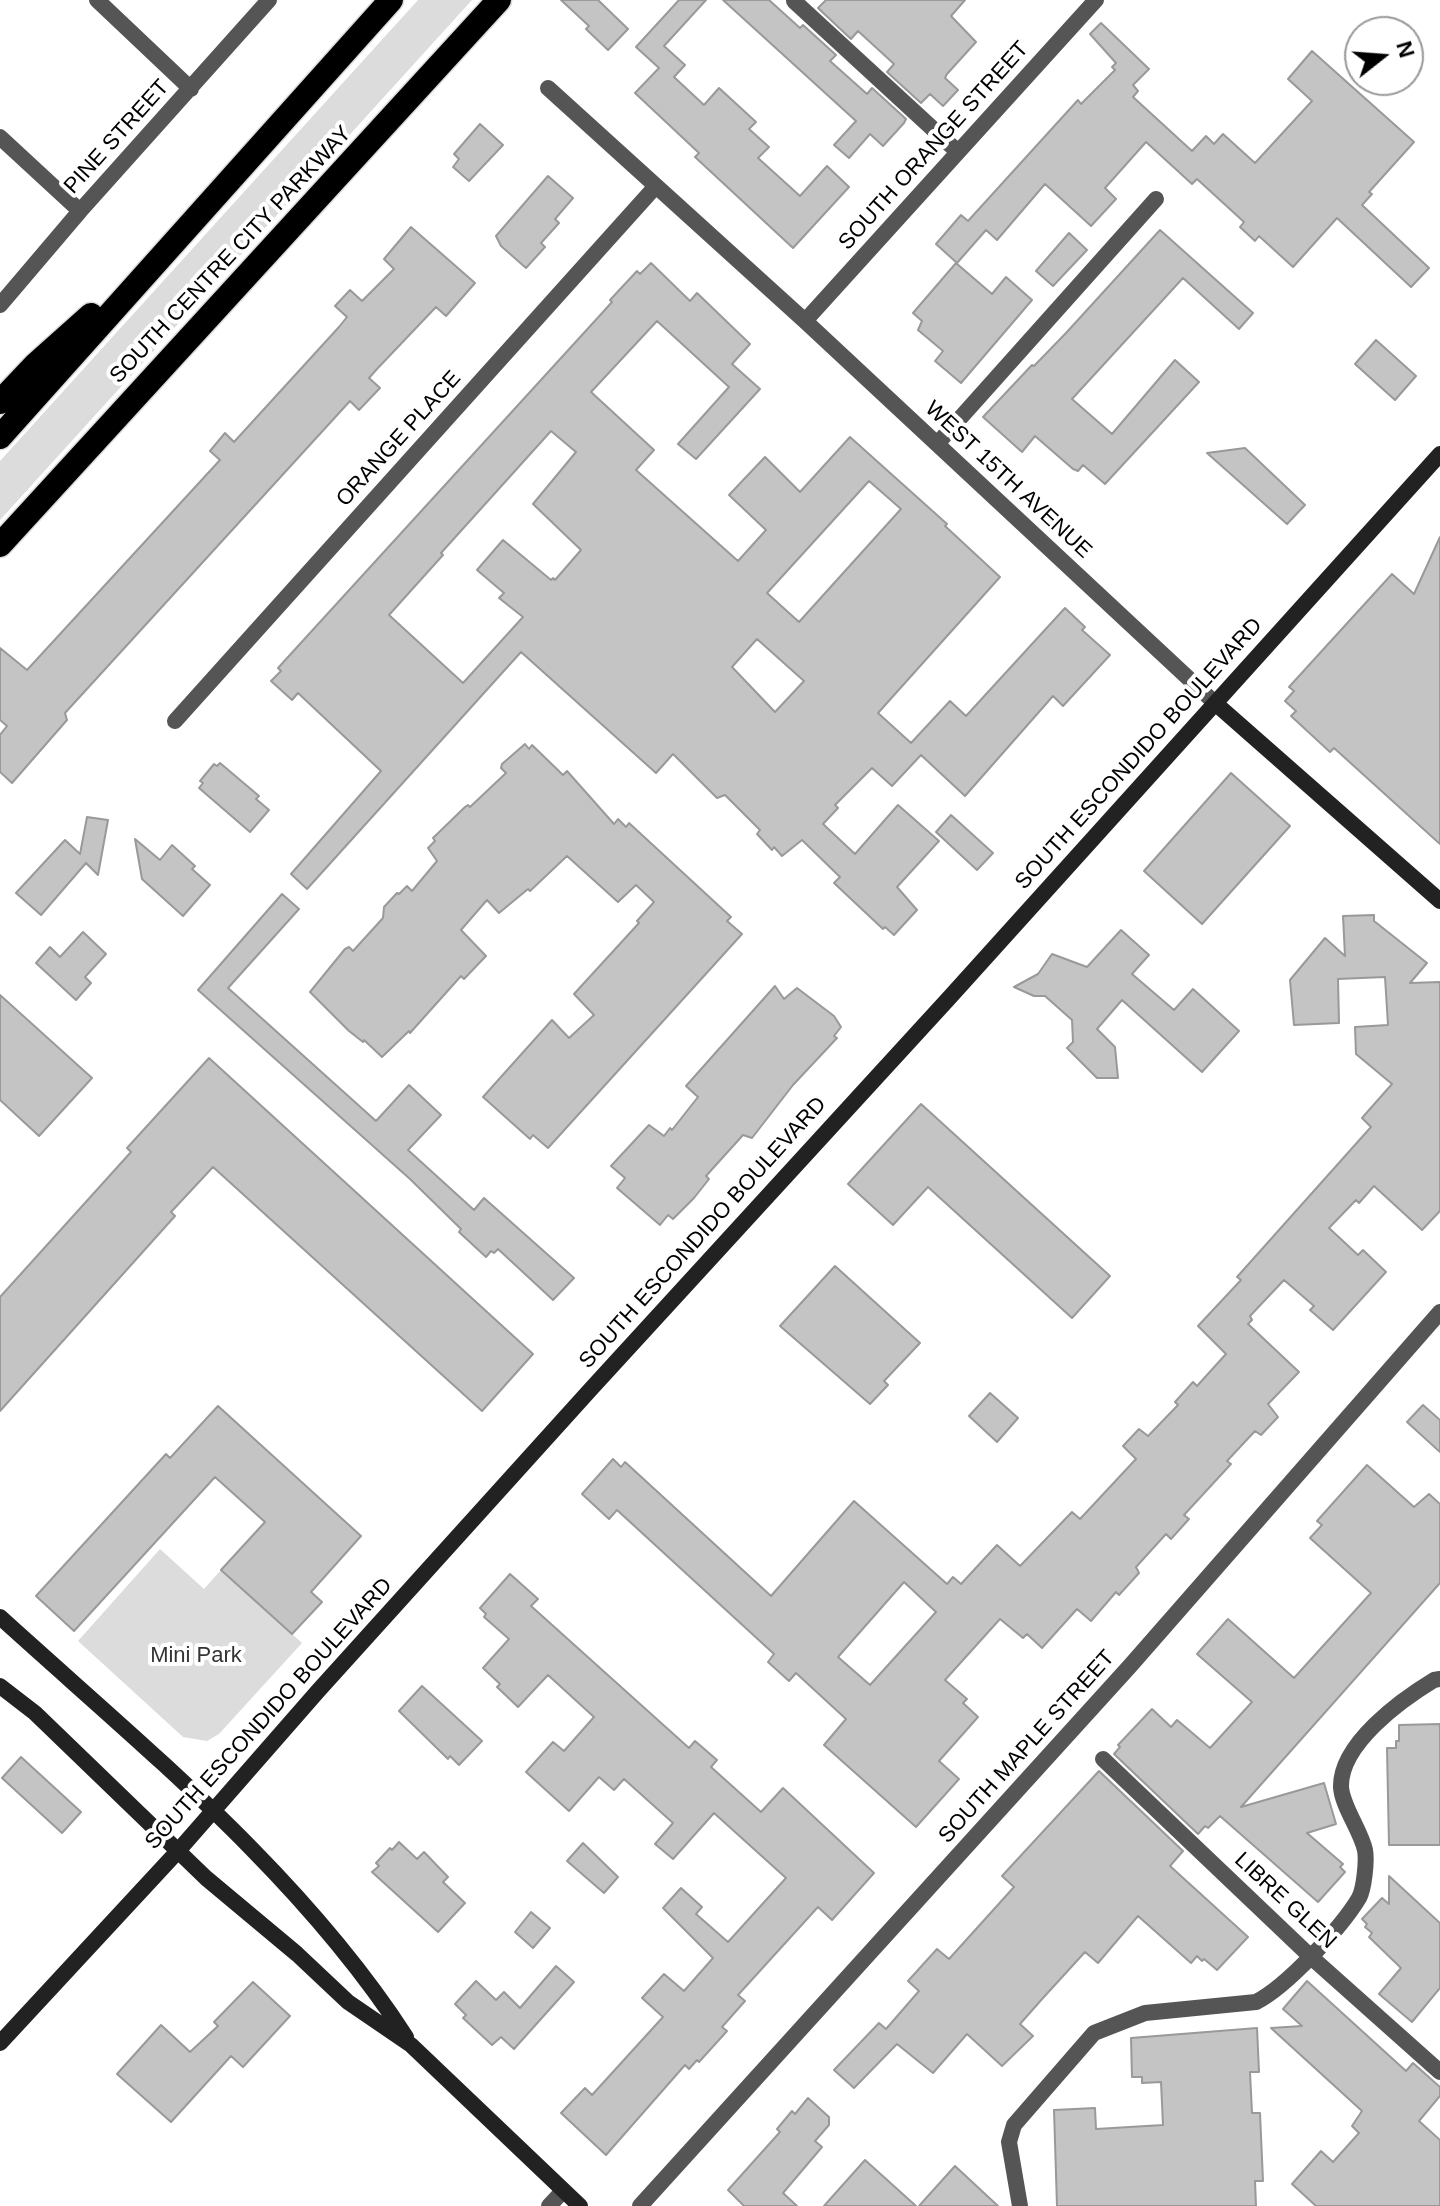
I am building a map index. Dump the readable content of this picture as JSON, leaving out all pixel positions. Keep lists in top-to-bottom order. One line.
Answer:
{"streets":{"highway":["SOUTH CENTRE CITY PARKWAY"],"main road":["WEST 15TH AVENUE","SOUTH ESCONDIDO BOULEVARD"],"street":["PINE STREET","SOUTH ORANGE STREET","ORANGE PLACE","SOUTH MAPLE STREET","LIBRE GLEN"]},"crossings":[["SOUTH ORANGE STREET","WEST 15TH AVENUE"],["ORANGE PLACE","WEST 15TH AVENUE"],["WEST 15TH AVENUE","SOUTH ESCONDIDO BOULEVARD"]],"parks":["Mini Park"],"north":"right"}
